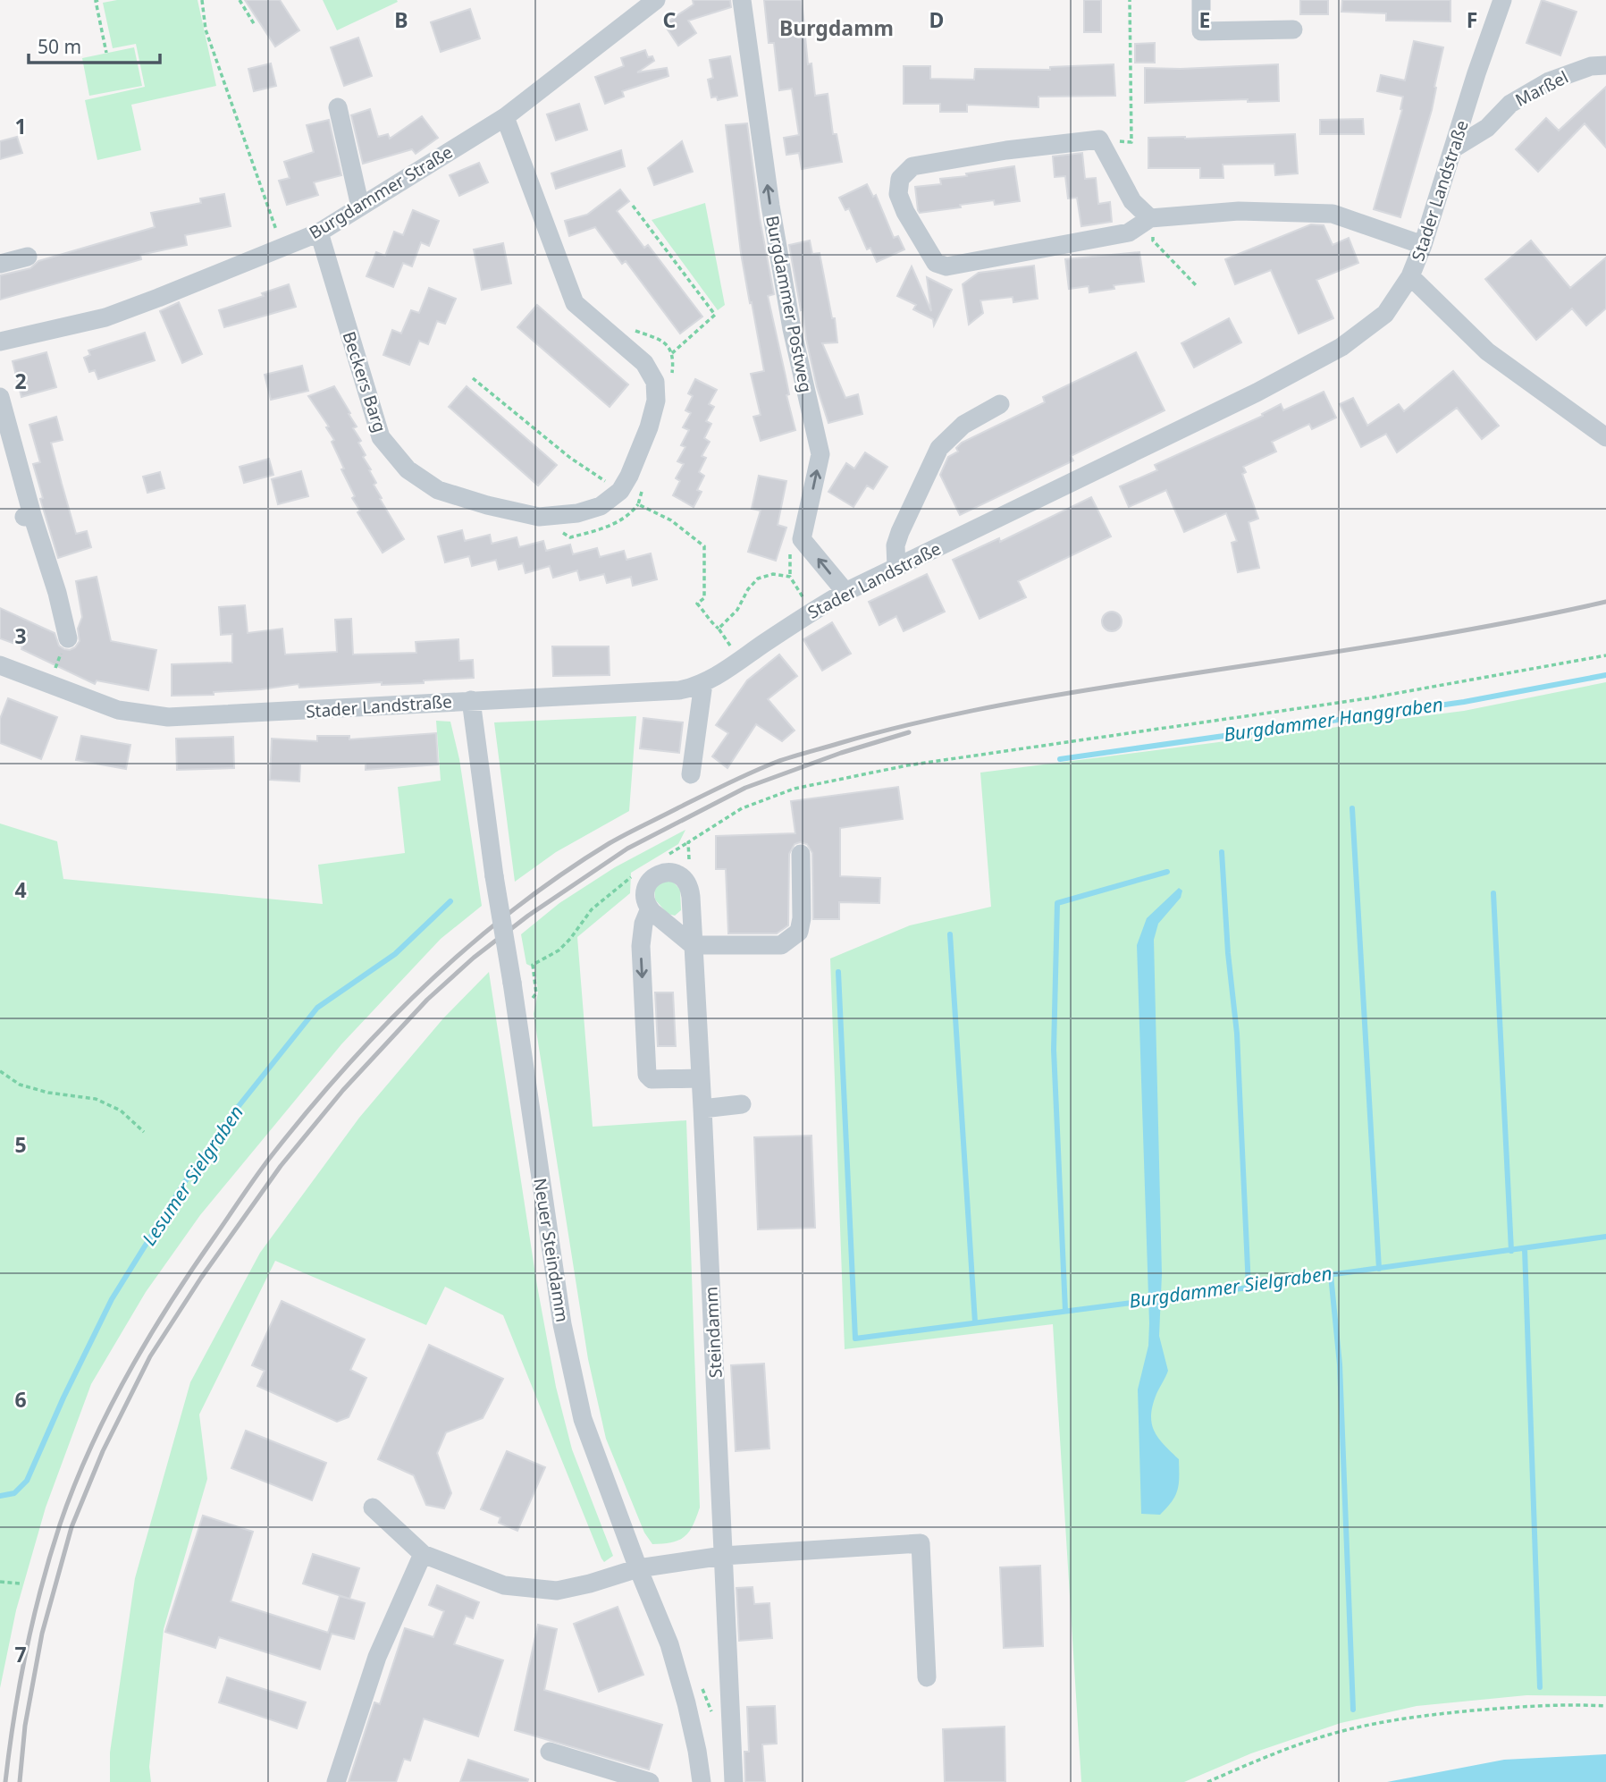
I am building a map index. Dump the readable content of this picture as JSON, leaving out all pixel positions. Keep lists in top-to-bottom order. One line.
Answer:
{"streets":{"street":["Marßel","Stader Landstraße","Burgdammer Straße","Burgdammer Postweg","Beckers Barg","Neuer Steindamm","Steindamm"]},"crossings":[["Marßel","Stader Landstraße"],["Stader Landstraße","Burgdammer Postweg"],["Stader Landstraße","Neuer Steindamm"],["Burgdammer Straße","Beckers Barg"]],"one_way":["Burgdammer Postweg"],"districts":["Burgdamm"],"water":["Burgdammer Hanggraben","Lesumer Sielgraben","Burgdammer Sielgraben"],"scale_bar":"50 m","grid":{"columns":["B","C","D","E","F"],"rows":["1","2","3","4","5","6","7"]}}
